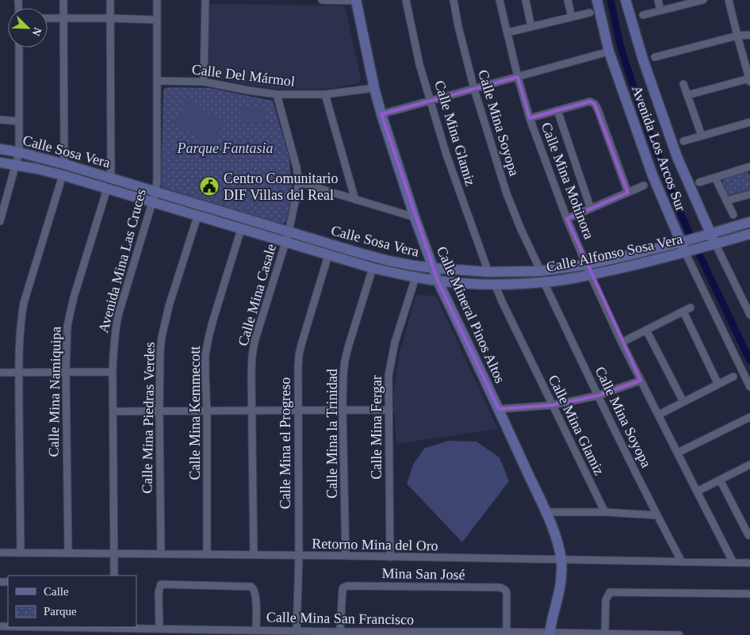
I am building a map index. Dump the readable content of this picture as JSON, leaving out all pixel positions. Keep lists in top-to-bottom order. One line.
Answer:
{"streets":{"main road":["Avenida Los Arcos Sur","Calle Sosa Vera","Calle Alfonso Sosa Vera","Calle Mineral Pinos Altos"],"street":["Calle Del Mármol","Calle Mina Soyopa","Calle Mina Glamiz","Calle Mina Mohinora","Avenida Mina Las Cruces","Calle Mina Casale","Calle Mina Namiquipa","Calle Mina Kemmecott","Calle Mina Piedras Verdes","Calle Mina Fergar","Calle Mina la Trinidad","Calle Mina el Progreso","Retorno Mina del Oro","Mina San José","Calle Mina San Francisco"]},"crossings":[["Calle Del Mármol","Avenida Mina Las Cruces"],["Calle Del Mármol","Calle Mina Casale"],["Calle Del Mármol","Calle Mineral Pinos Altos"],["Calle Mina Soyopa","Calle Sosa Vera"],["Calle Mina Soyopa","Calle Alfonso Sosa Vera"],["Calle Mina Soyopa","Retorno Mina del Oro"],["Calle Mina Glamiz","Calle Sosa Vera"],["Calle Mina Glamiz","Calle Alfonso Sosa Vera"],["Avenida Los Arcos Sur","Calle Sosa Vera"],["Avenida Los Arcos Sur","Calle Alfonso Sosa Vera"],["Calle Sosa Vera","Calle Mina Mohinora"],["Calle Sosa Vera","Calle Alfonso Sosa Vera"],["Calle Sosa Vera","Avenida Mina Las Cruces"],["Calle Sosa Vera","Calle Mina Casale"],["Calle Sosa Vera","Calle Mineral Pinos Altos"],["Calle Mina Mohinora","Calle Alfonso Sosa Vera"],["Calle Mina Mohinora","Retorno Mina del Oro"],["Calle Alfonso Sosa Vera","Avenida Mina Las Cruces"],["Calle Alfonso Sosa Vera","Calle Mina Casale"],["Calle Alfonso Sosa Vera","Calle Mineral Pinos Altos"],["Calle Alfonso Sosa Vera","Calle Mina Namiquipa"],["Calle Alfonso Sosa Vera","Calle Mina Kemmecott"],["Calle Alfonso Sosa Vera","Calle Mina Piedras Verdes"],["Calle Alfonso Sosa Vera","Calle Mina Fergar"],["Calle Alfonso Sosa Vera","Calle Mina la Trinidad"],["Calle Alfonso Sosa Vera","Calle Mina el Progreso"],["Avenida Mina Las Cruces","Retorno Mina del Oro"],["Calle Mina Casale","Retorno Mina del Oro"],["Calle Mineral Pinos Altos","Retorno Mina del Oro"],["Calle Mineral Pinos Altos","Calle Mina San Francisco"],["Calle Mina Namiquipa","Retorno Mina del Oro"],["Calle Mina Kemmecott","Retorno Mina del Oro"],["Calle Mina Piedras Verdes","Retorno Mina del Oro"],["Calle Mina Fergar","Retorno Mina del Oro"],["Calle Mina la Trinidad","Retorno Mina del Oro"],["Calle Mina el Progreso","Retorno Mina del Oro"],["Calle Mina el Progreso","Calle Mina San Francisco"],["Mina San José","Calle Mina San Francisco"]],"parks":["Parque Fantasia"],"places":{"public building":["Centro Comunitario DIF Villas del Real"]},"legend":["Calle","Parque"],"north":"bottom right"}
